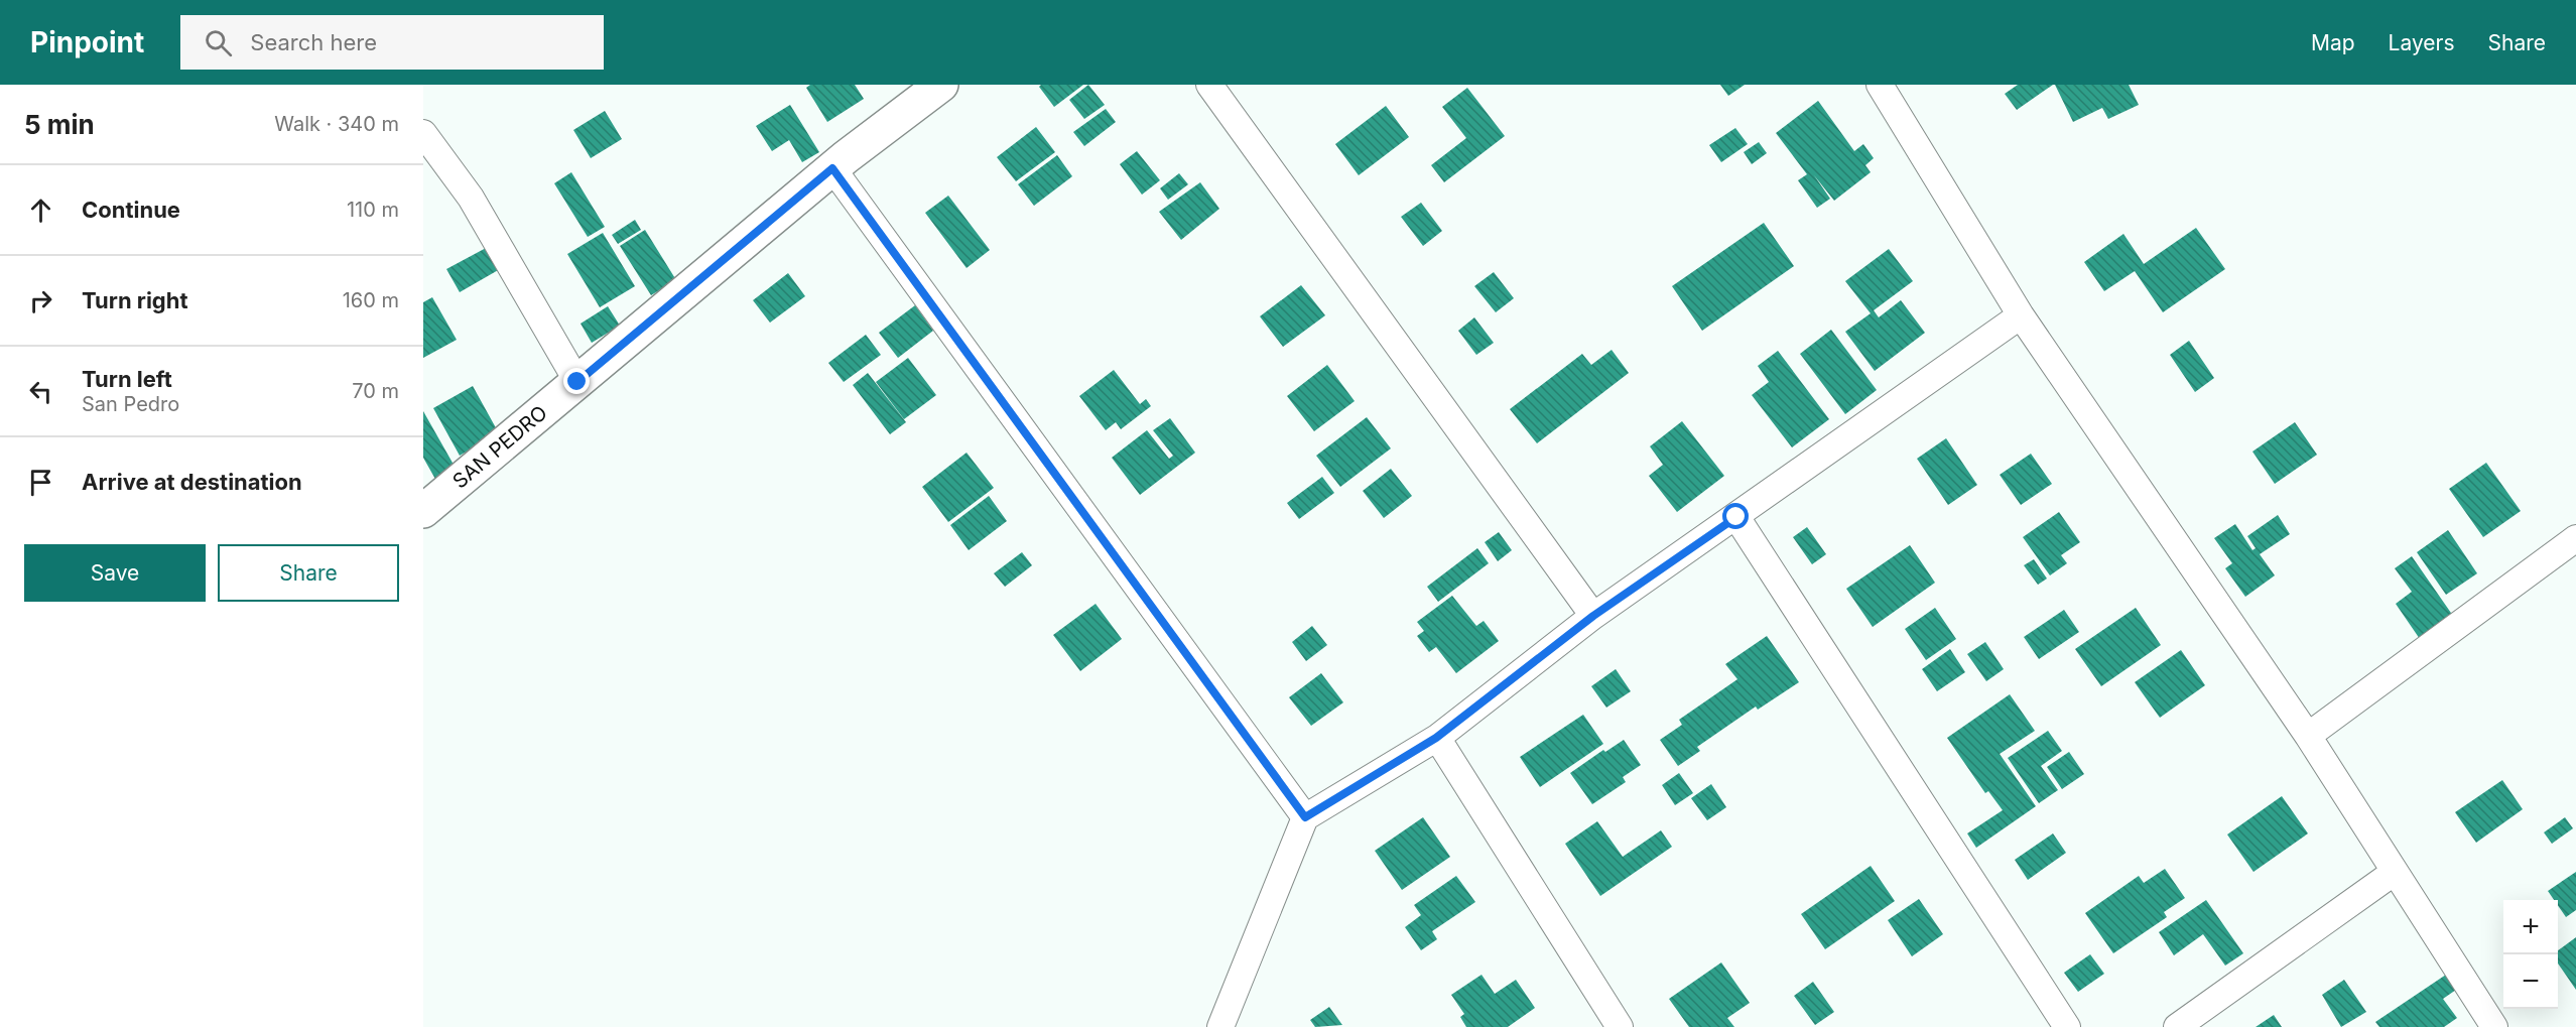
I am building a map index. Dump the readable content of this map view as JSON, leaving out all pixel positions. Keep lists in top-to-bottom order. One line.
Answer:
{"streets":{"main road":["SAN PEDRO"]},"page":{"header":"Pinpoint","search":"Search here","nav":["Map","Layers","Share"],"heading":["5 min","Walk · 340 m"],"list":[["Continue","110 m"],["Turn right","160 m"],["Turn left","San Pedro","70 m"],"Arrive at destination"],"buttons":["Save","Share"],"map_buttons":["+","−"]}}
